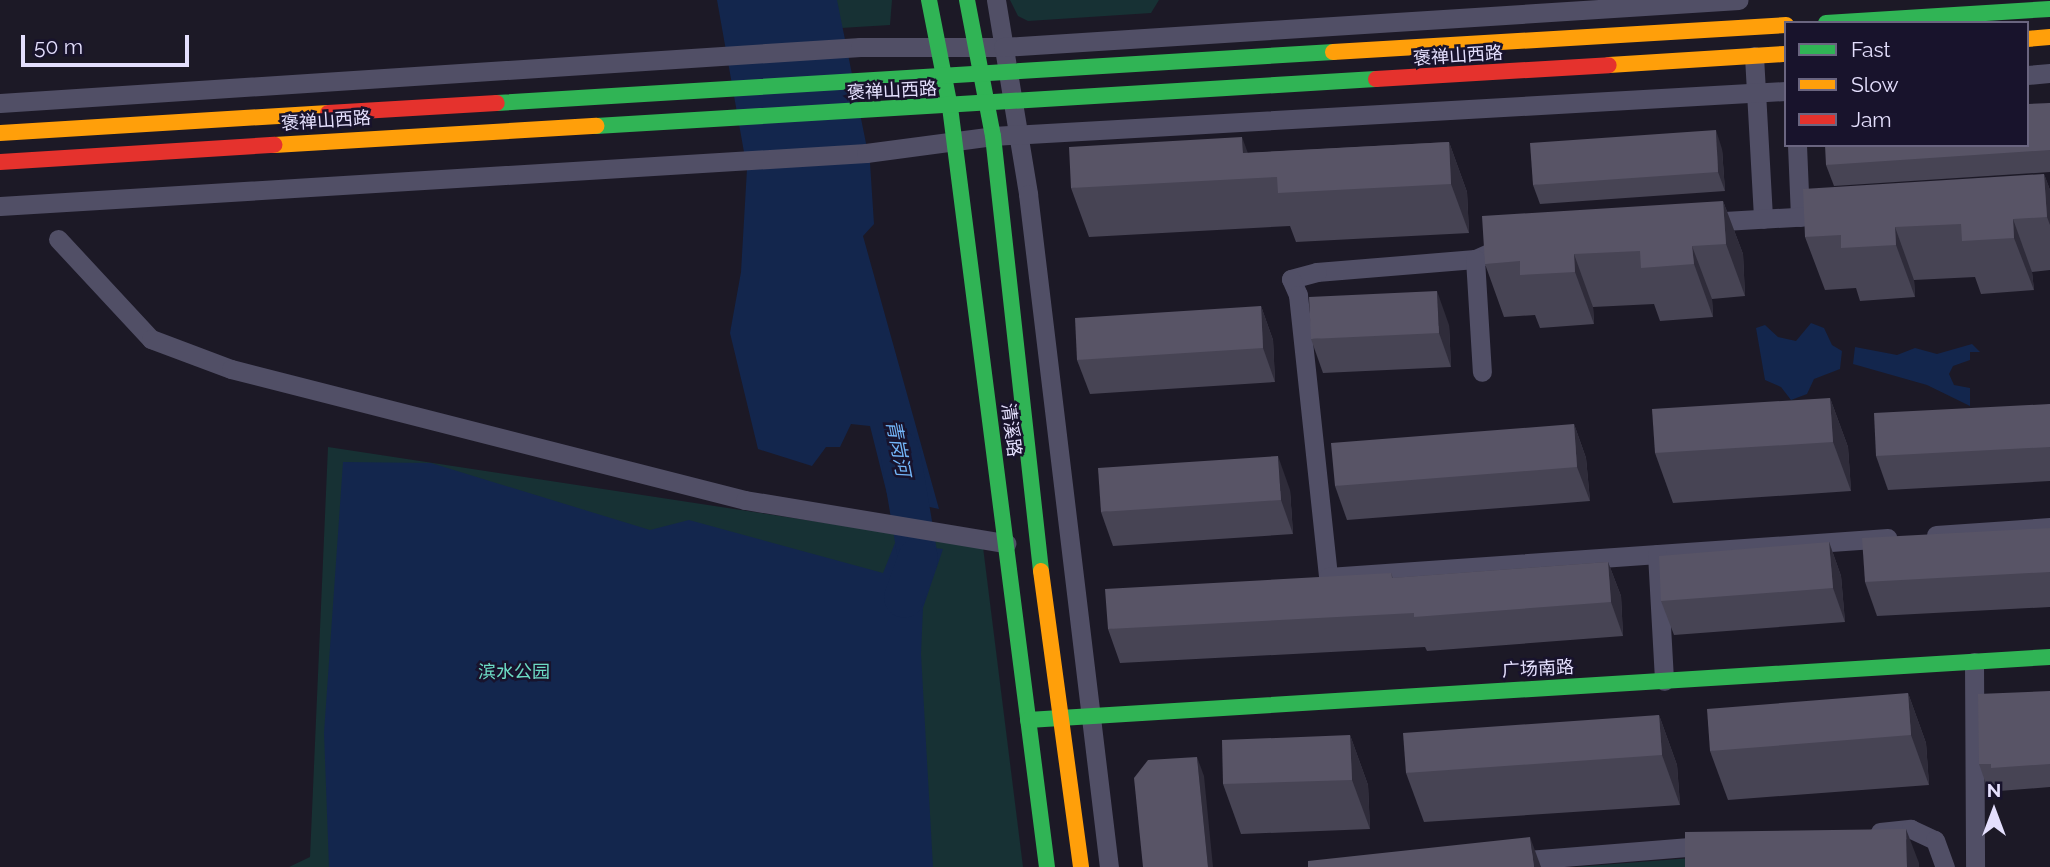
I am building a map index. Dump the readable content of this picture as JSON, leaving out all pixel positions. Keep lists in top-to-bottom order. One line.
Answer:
{"streets":{"main road":["褒禅山西路","清溪路","广场南路"]},"crossings":[["褒禅山西路","清溪路"],["清溪路","广场南路"]],"water":["青岗河"],"parks":["滨水公园"],"legend":["Fast","Slow","Jam"],"scale_bar":"50 m","north":"top"}
